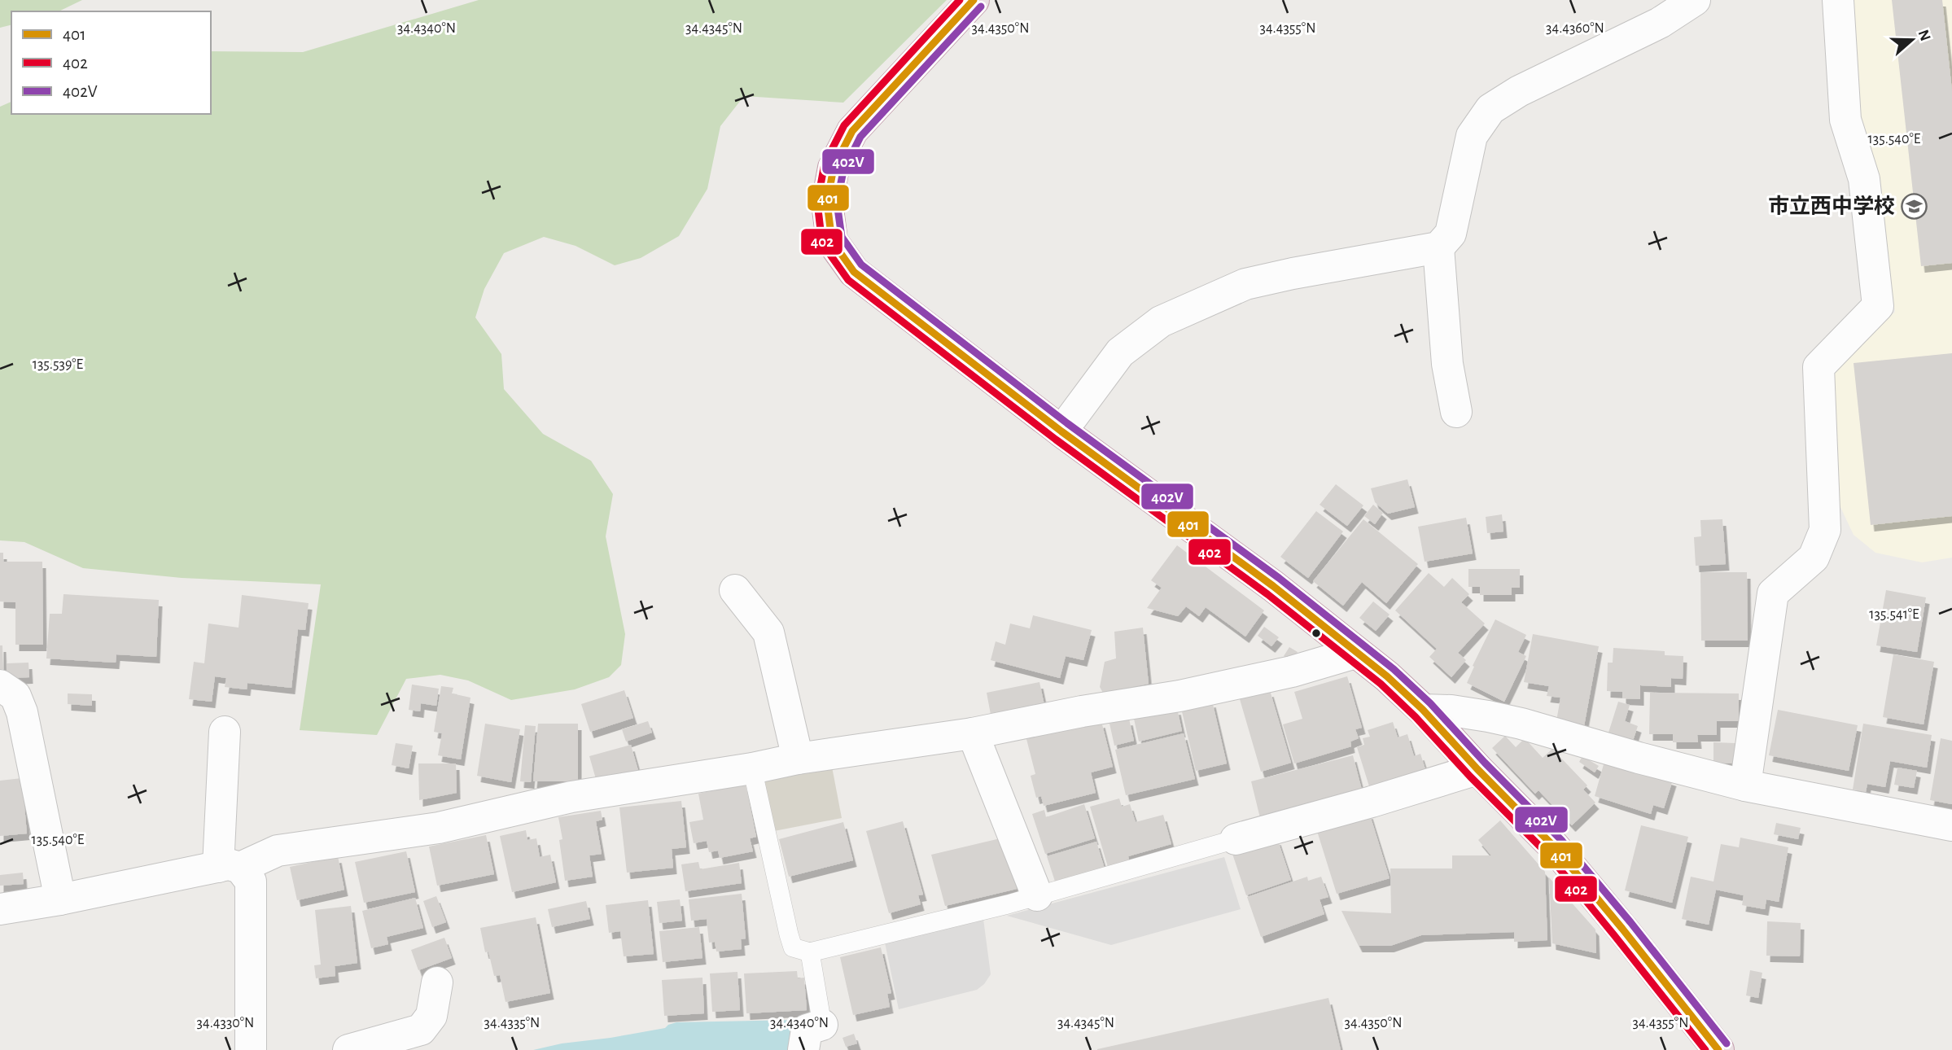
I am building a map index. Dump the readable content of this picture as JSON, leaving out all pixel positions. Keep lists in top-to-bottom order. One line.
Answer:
{"places":{"school or university":["市立西中学校"]},"lines":["transit line 401","transit line 402","transit line 402V"],"legend":["401","402","402V"],"north":"right","coordinates":["34.4340°N","34.4345°N","34.4350°N","34.4355°N","34.4360°N","135.540°E","135.539°E","135.541°E","34.4330°N","34.4335°N"]}
